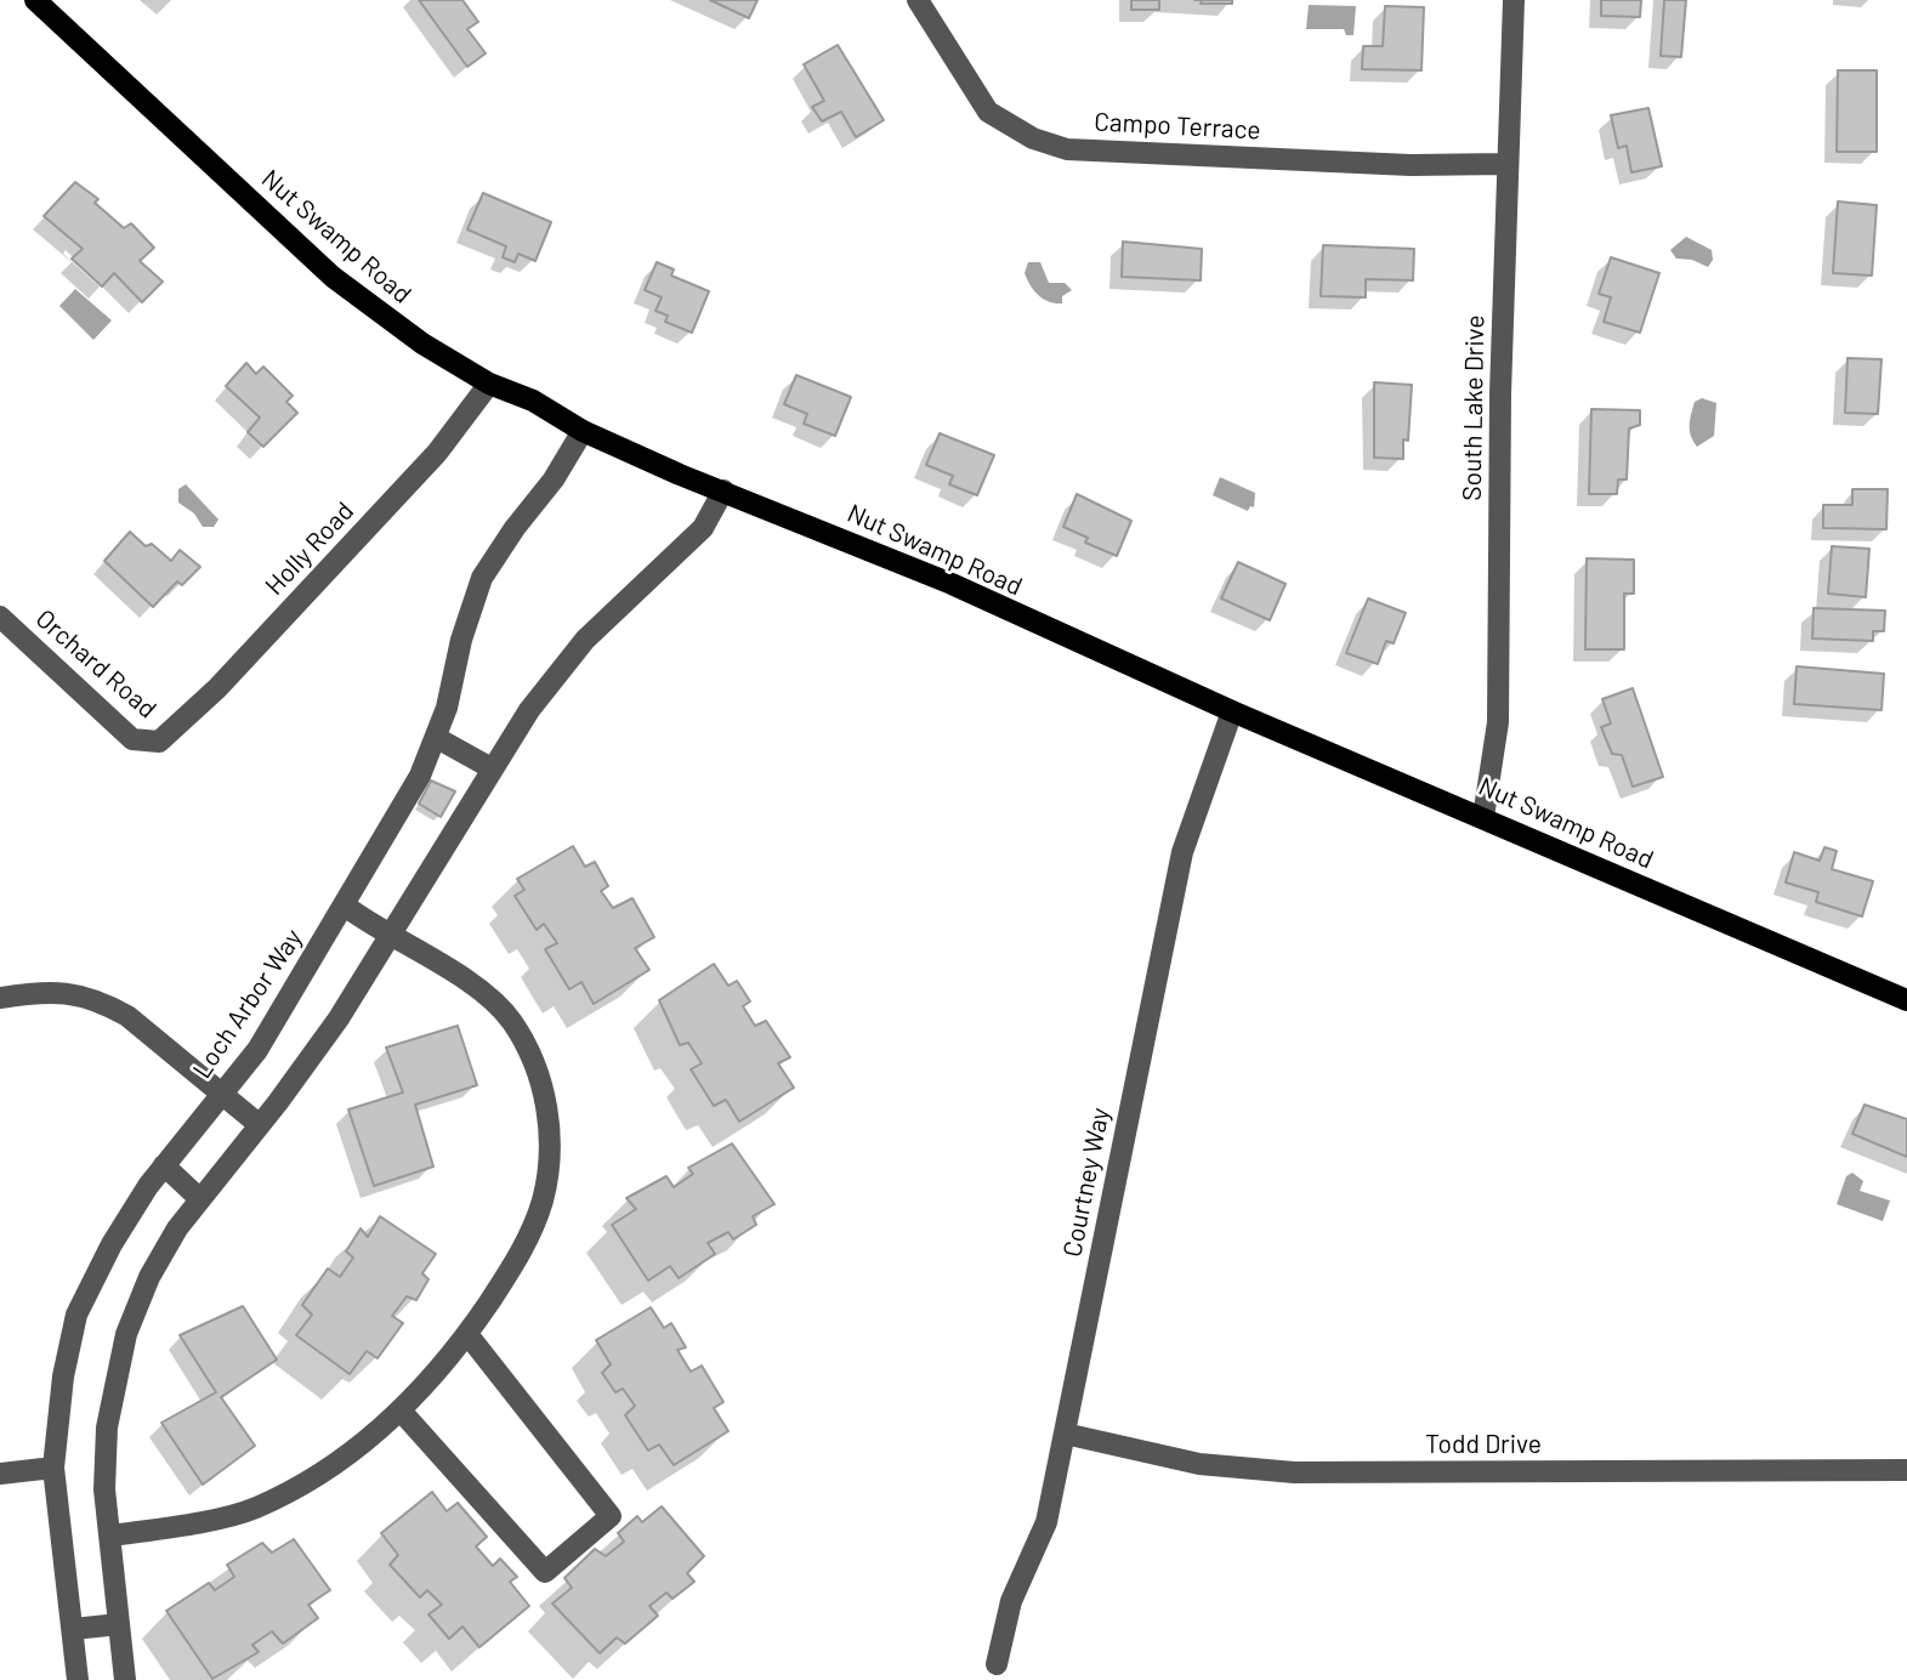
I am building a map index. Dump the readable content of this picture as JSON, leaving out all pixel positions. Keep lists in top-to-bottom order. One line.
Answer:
{"streets":{"main road":["Nut Swamp Road"],"street":["Campo Terrace","South Lake Drive","Holly Road","Orchard Road","Loch Arbor Way","Courtney Way","Todd Drive"]},"crossings":[["Campo Terrace","South Lake Drive"],["Nut Swamp Road","South Lake Drive"],["Nut Swamp Road","Holly Road"],["Nut Swamp Road","Loch Arbor Way"],["Nut Swamp Road","Courtney Way"],["Holly Road","Orchard Road"],["Courtney Way","Todd Drive"]]}
